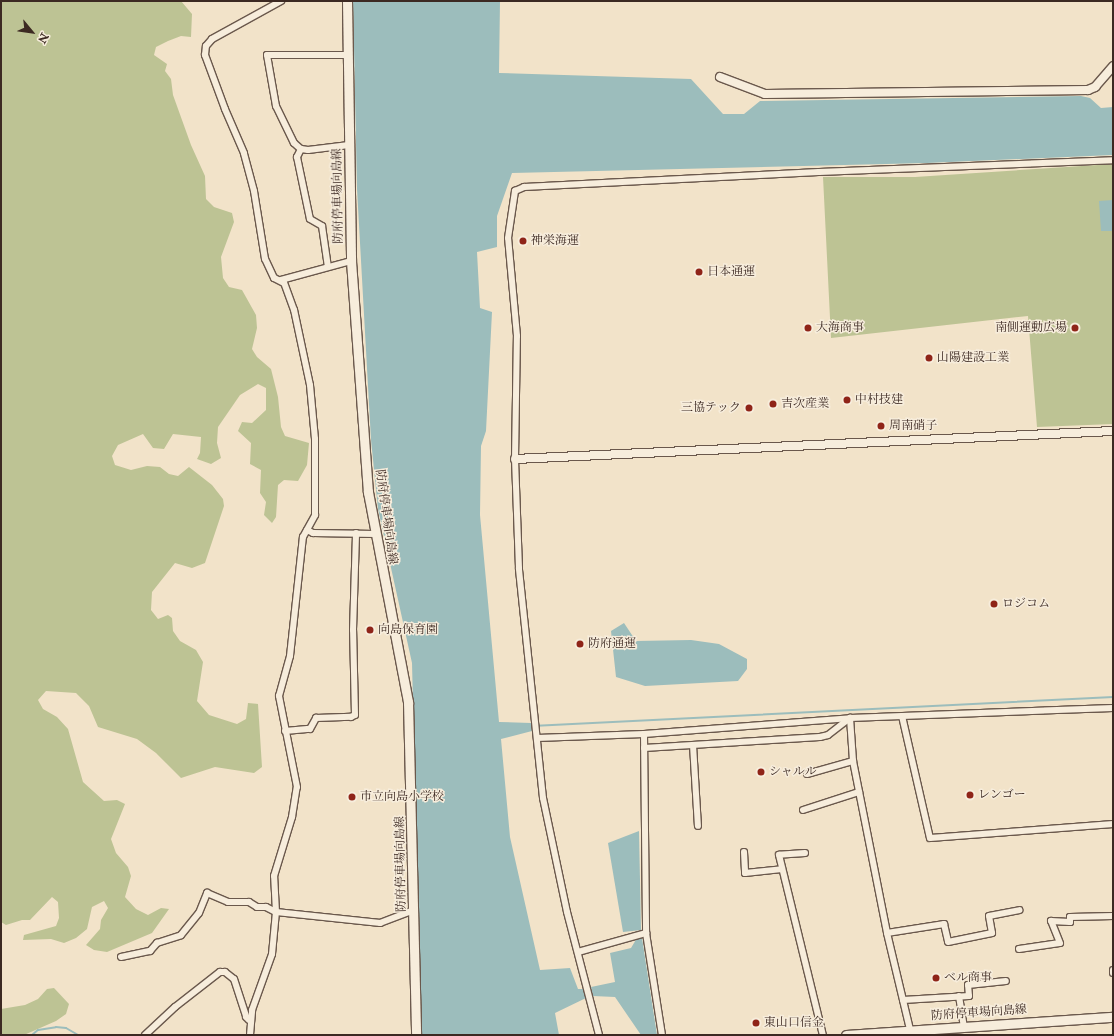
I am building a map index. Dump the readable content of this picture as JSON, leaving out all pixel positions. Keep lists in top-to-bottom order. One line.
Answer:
{"streets":{"main road":["防府停車場向島線"]},"places":["神栄海運","日本通運","大海商事","南側運動広場","山陽建設工業","中村技建","吉次産業","三協テック","周南硝子","ロジコム","向島保育園","防府通運","シャルル","レンゴー","市立向島小学校","ベル商事","東山口信金"],"north":"bottom right"}
